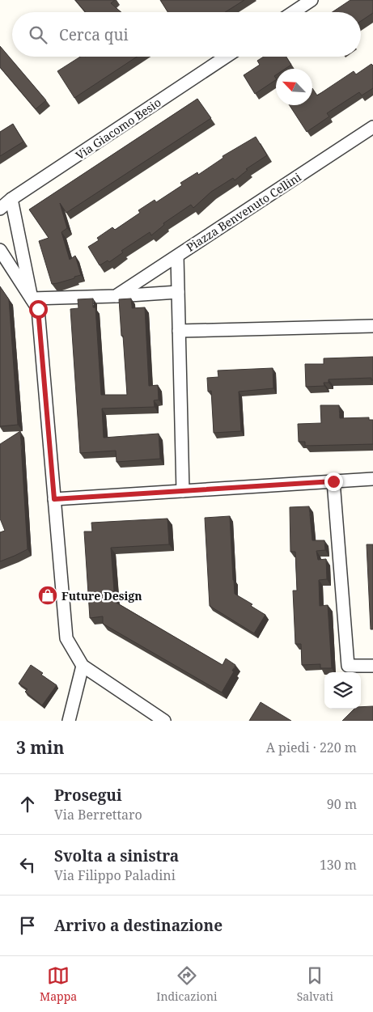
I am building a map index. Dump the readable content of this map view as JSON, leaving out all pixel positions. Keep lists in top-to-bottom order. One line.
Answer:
{"streets":{"street":["Via Giacomo Besio","Piazza Benvenuto Cellini"]},"places":{"shop":["Future Design"]},"north":"top left","page":{"search":"Cerca qui","heading":["3 min","A piedi · 220 m"],"list":[["Prosegui","Via Berrettaro","90 m"],["Svolta a sinistra","Via Filippo Paladini","130 m"],"Arrivo a destinazione"],"nav":["Mappa","Indicazioni","Salvati"]}}
